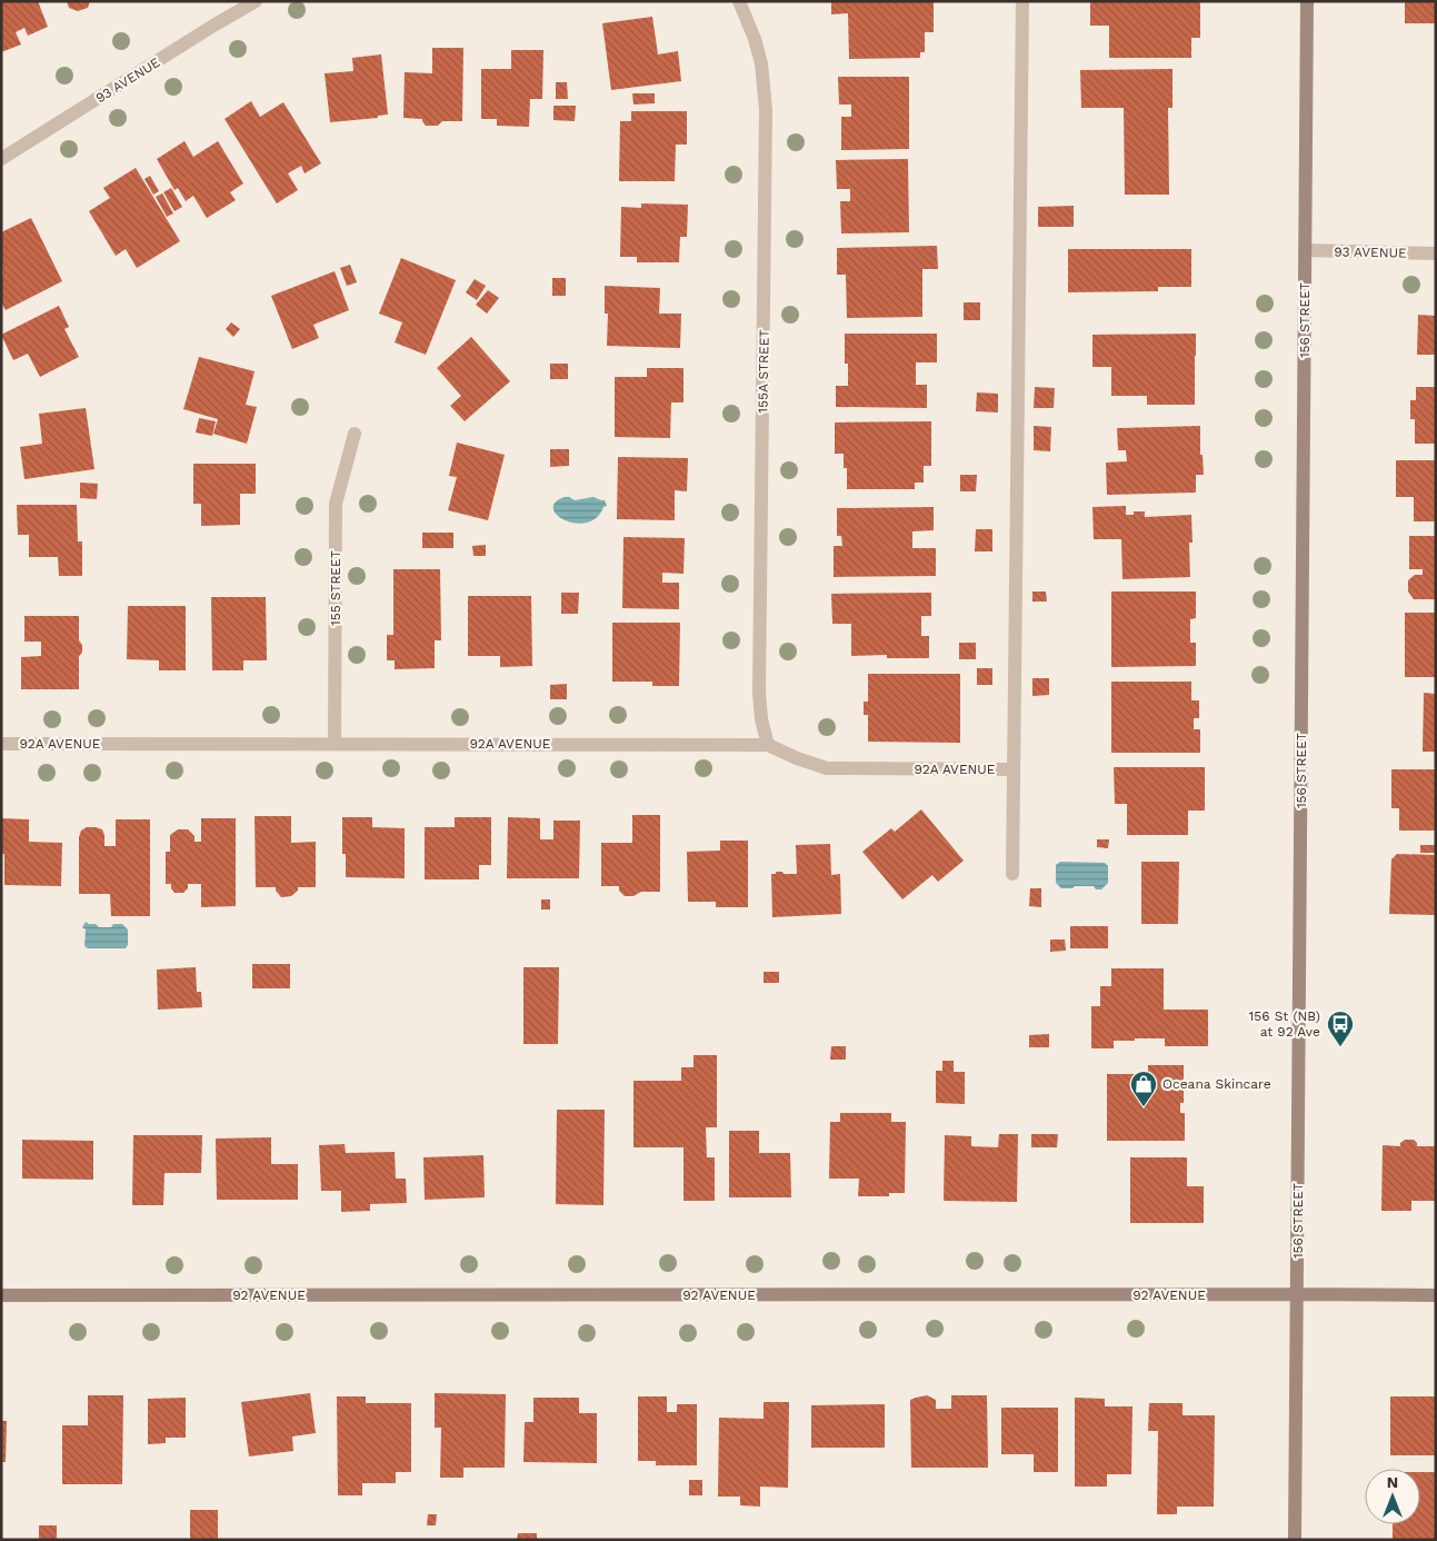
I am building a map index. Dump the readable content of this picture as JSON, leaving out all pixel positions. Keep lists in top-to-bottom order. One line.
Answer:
{"streets":{"main road":["156 STREET","92 AVENUE"],"street":["93 AVENUE","155A STREET","155 STREET","92A AVENUE"]},"crossings":[["93 AVENUE","156 STREET"],["156 STREET","92 AVENUE"],["155A STREET","92A AVENUE"],["155 STREET","92A AVENUE"]],"places":{"bus stop":["156 St (NB) at 92 Ave"],"shop":["Oceana Skincare"]},"north":"top"}
